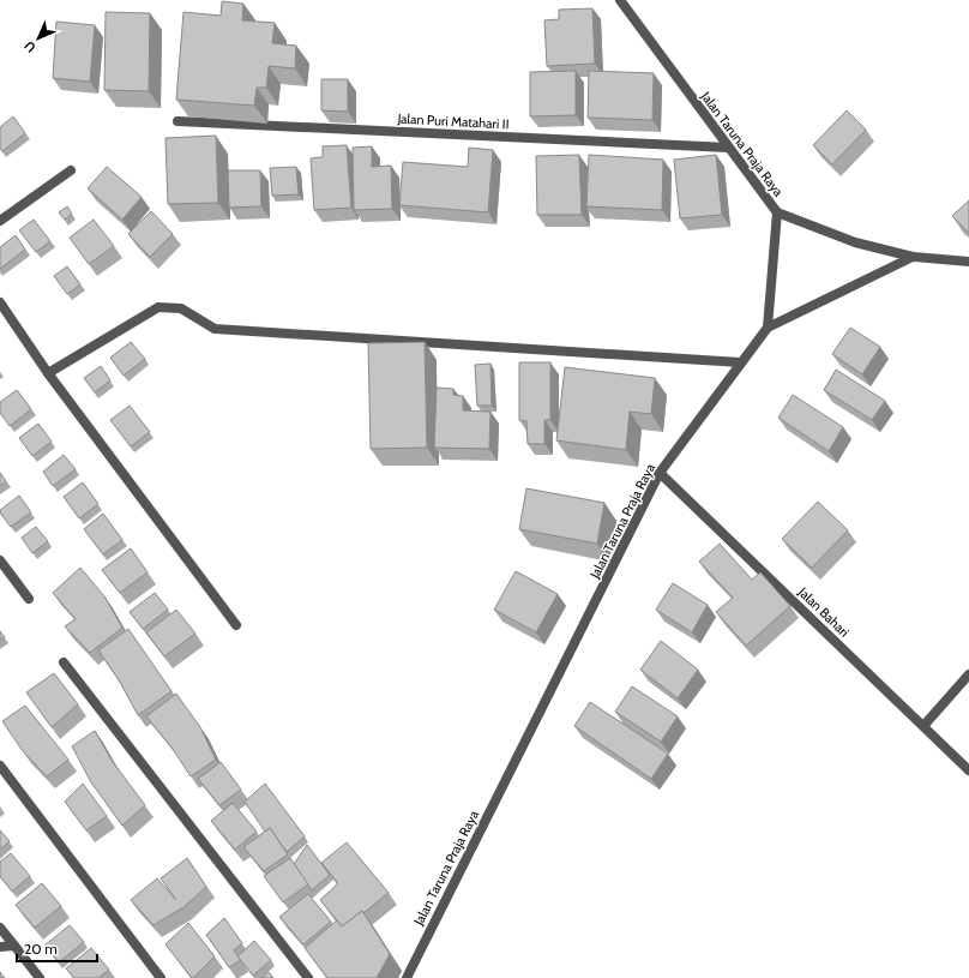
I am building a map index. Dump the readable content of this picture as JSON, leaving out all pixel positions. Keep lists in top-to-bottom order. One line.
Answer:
{"streets":{"street":["Jalan Puri Matahari II","Jalan Taruna Praja Raya","Jalan Bahari"]},"crossings":[["Jalan Puri Matahari II","Jalan Taruna Praja Raya"],["Jalan Taruna Praja Raya","Jalan Bahari"]],"scale_bar":"20 m","north":"bottom left"}
